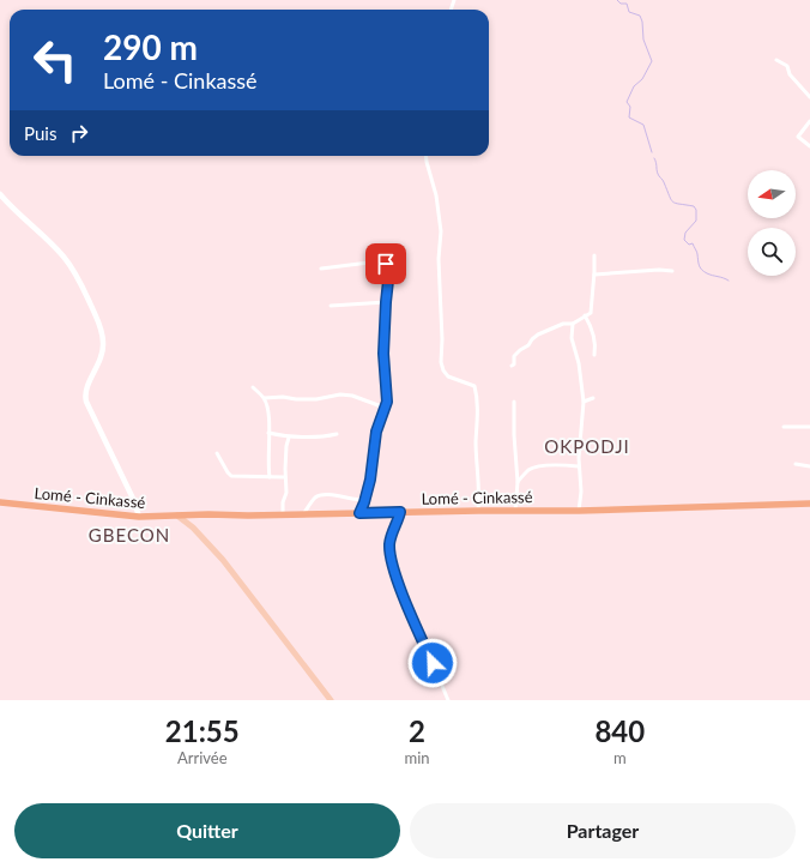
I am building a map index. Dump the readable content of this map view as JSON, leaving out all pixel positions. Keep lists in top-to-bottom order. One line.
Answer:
{"streets":{"highway":["Lomé - Cinkassé"]},"districts":["OKPODJI","GBECON"],"north":"left","page":{"turn":["290 m","Lomé - Cinkassé"],"then":"Puis","eta":["21:55","Arrivée","2","min","840","m"],"buttons":["Quitter","Partager"]}}
